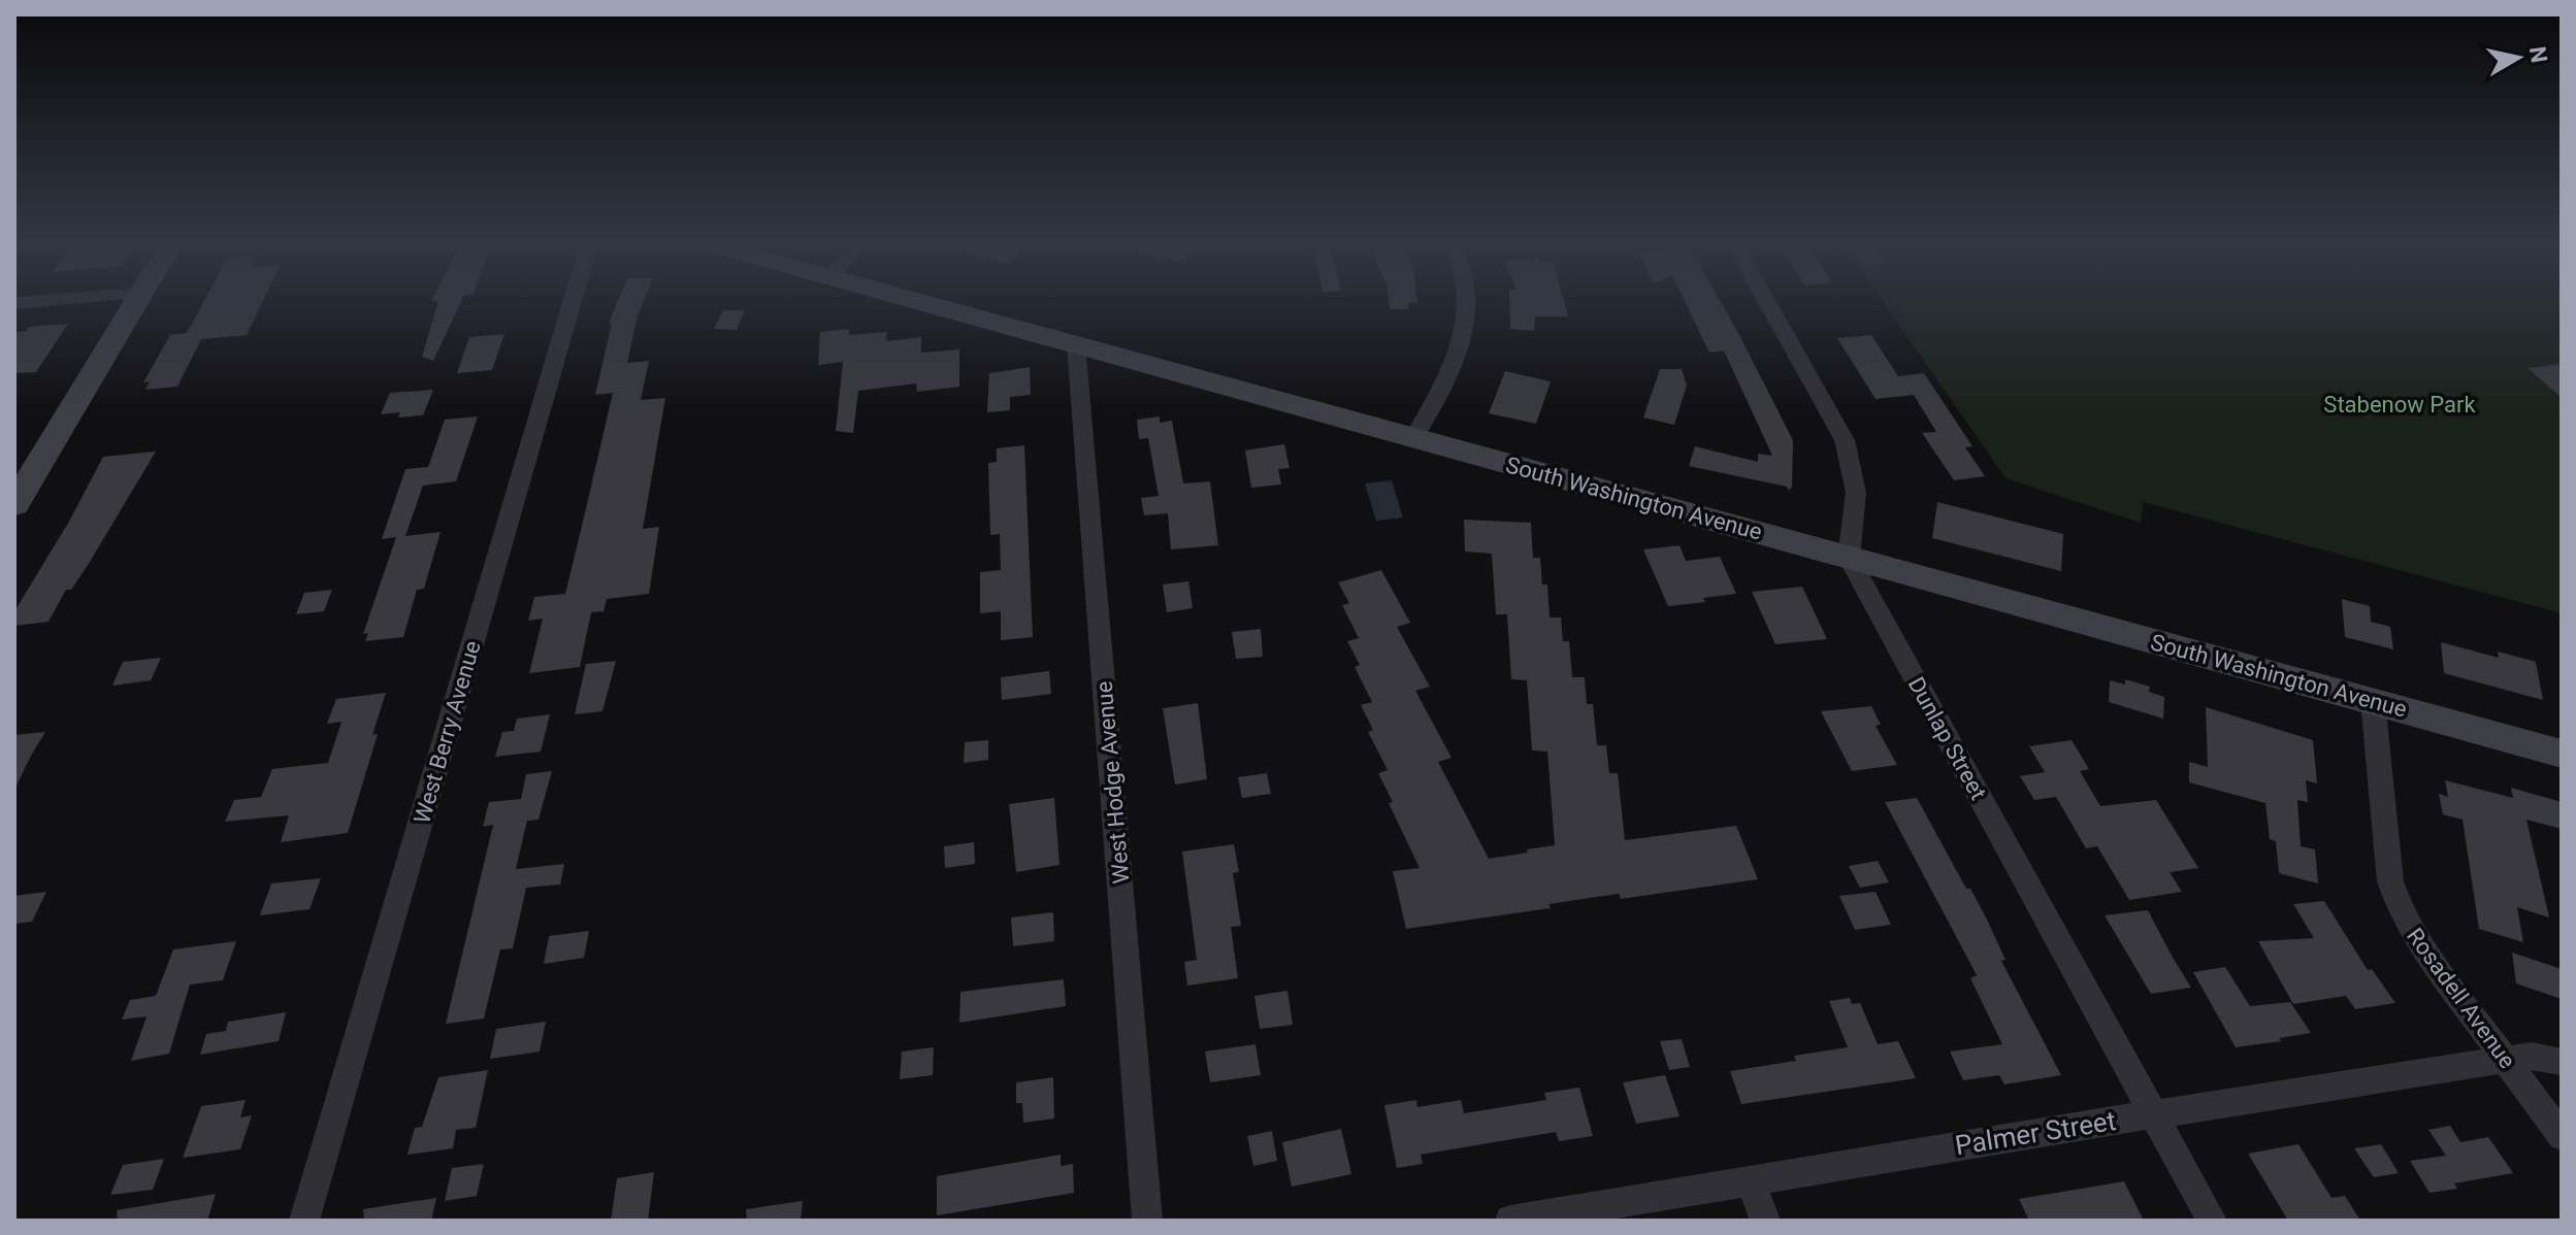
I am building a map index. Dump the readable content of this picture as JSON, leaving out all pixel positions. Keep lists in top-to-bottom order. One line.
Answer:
{"streets":{"street":["South Washington Avenue","West Berry Avenue","Dunlap Street","West Hodge Avenue","Rosadell Avenue","Palmer Street"]},"crossings":[["South Washington Avenue","Dunlap Street"],["South Washington Avenue","West Hodge Avenue"],["South Washington Avenue","Rosadell Avenue"],["Dunlap Street","Palmer Street"],["Rosadell Avenue","Palmer Street"]],"parks":["Stabenow Park"],"north":"right"}
